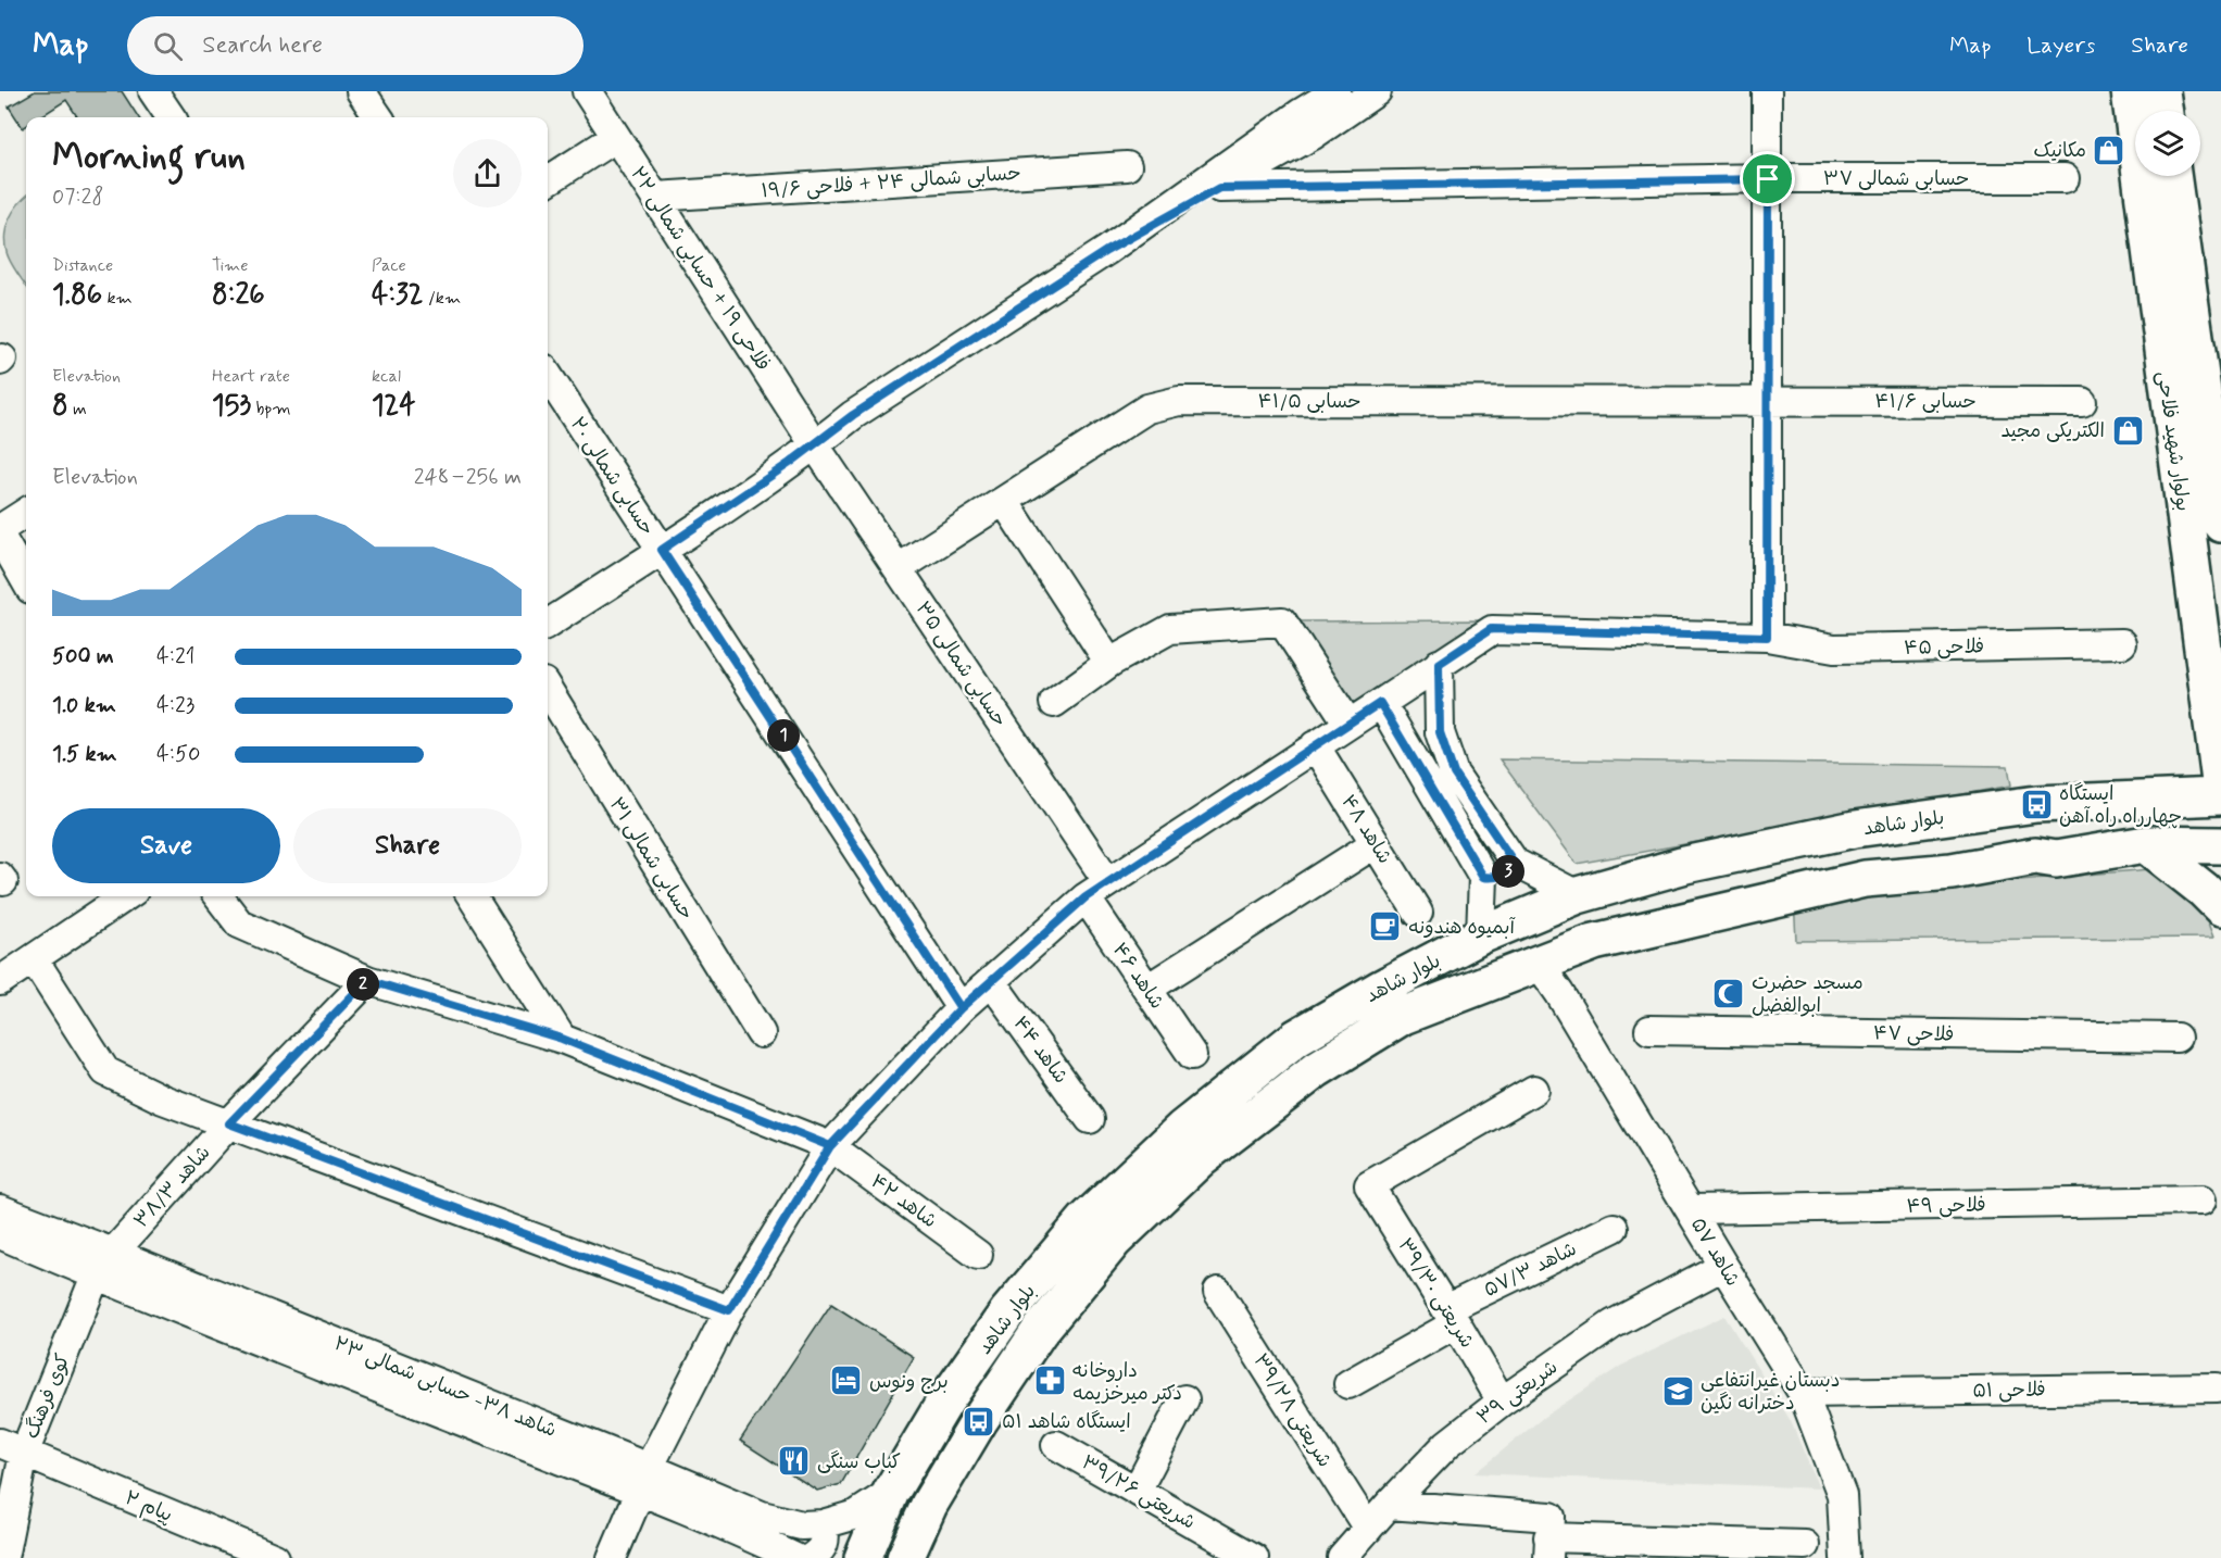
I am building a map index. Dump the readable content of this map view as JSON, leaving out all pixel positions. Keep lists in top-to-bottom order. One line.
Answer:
{"streets":{"main road":["بولوار شهید فلاحی","بلوار شاهد"],"street":["حسابی شمالی ۳۷","حسابی شمالی ۲۴ + فلاحی ۱۹/۶","فلاحی ۱۹ + حسابی شمالی ۲۲","حسابی ۴۱/۵","حسابی ۴۱/۶","حسابی شمالی ۲۰","فلاحی ۴۵","حسابی شمالی ۳۵","شاهد ۴۸","حسابی شمالی ۳۱","شاهد ۴۶","فلاحی ۴۷","شاهد ۴۴","شاهد ۳۸/۳","شاهد ۴۲","فلاحی ۴۹","شاهد ۵۷","شاهد ۵۷/۳","شریعتی ۳۹/۳۰","شاهد ۳۸- حسابی شمالی ۲۳","فلاحی ۵۱","شریعتی ۳۹","کوی فرهنگ","شریعتی ۳۹/۲۸","شریعتی ۳۹/۲۶","پیام ۲"]},"crossings":[["حسابی شمالی ۲۴ + فلاحی ۱۹/۶","فلاحی ۱۹ + حسابی شمالی ۲۲"],["فلاحی ۱۹ + حسابی شمالی ۲۲","حسابی شمالی ۳۵"],["حسابی ۴۱/۵","حسابی ۴۱/۶"],["حسابی ۴۱/۵","حسابی شمالی ۳۵"],["حسابی شمالی ۳۵","شاهد ۴۶"],["بلوار شاهد","شاهد ۵۷"],["بلوار شاهد","شاهد ۳۸- حسابی شمالی ۲۳"],["شاهد ۳۸/۳","شاهد ۴۲"],["شاهد ۳۸/۳","شاهد ۳۸- حسابی شمالی ۲۳"],["شاهد ۳۸/۳","کوی فرهنگ"],["فلاحی ۴۹","شاهد ۵۷"],["شاهد ۵۷","فلاحی ۵۱"],["شاهد ۵۷","شریعتی ۳۹"],["شاهد ۵۷/۳","شریعتی ۳۹/۳۰"],["شریعتی ۳۹/۳۰","شریعتی ۳۹"],["شاهد ۳۸- حسابی شمالی ۲۳","کوی فرهنگ"],["شریعتی ۳۹","شریعتی ۳۹/۲۸"],["کوی فرهنگ","پیام ۲"]],"places":{"shop":["مکانیک","الکتریکی مجید"],"bus stop":["ایستگاه چهارراه راه آهن","ایستگاه شاهد ۵۱"],"cafe":["آبمیوه هندونه"],"mosque":["مسجد حضرت ابوالفضل"],"hotel":["برج ونوس"],"pharmacy":["داروخانه دکتر میرخزیمه"],"school or university":["دبستان غیرانتفاعی دخترانه نگین"],"restaurant":["کباب سنگی"]},"page":{"header":"Map","search":"Search here","nav":["Map","Layers","Share"],"heading":["Morning run","07:28"],"stats":[["Distance","1.86 km"],["Time","8:26"],["Pace","4:32 /km"],["Elevation","8 m"],["Heart rate","153 bpm"],["kcal","124"]],"chart":["Elevation","248–256 m"],"list":[{"name":"500 m","note":"4:21"},{"name":"1.0 km","note":"4:23"},{"name":"1.5 km","note":"4:50"}],"pins":["1","3","2"],"buttons":["Save","Share"]}}
